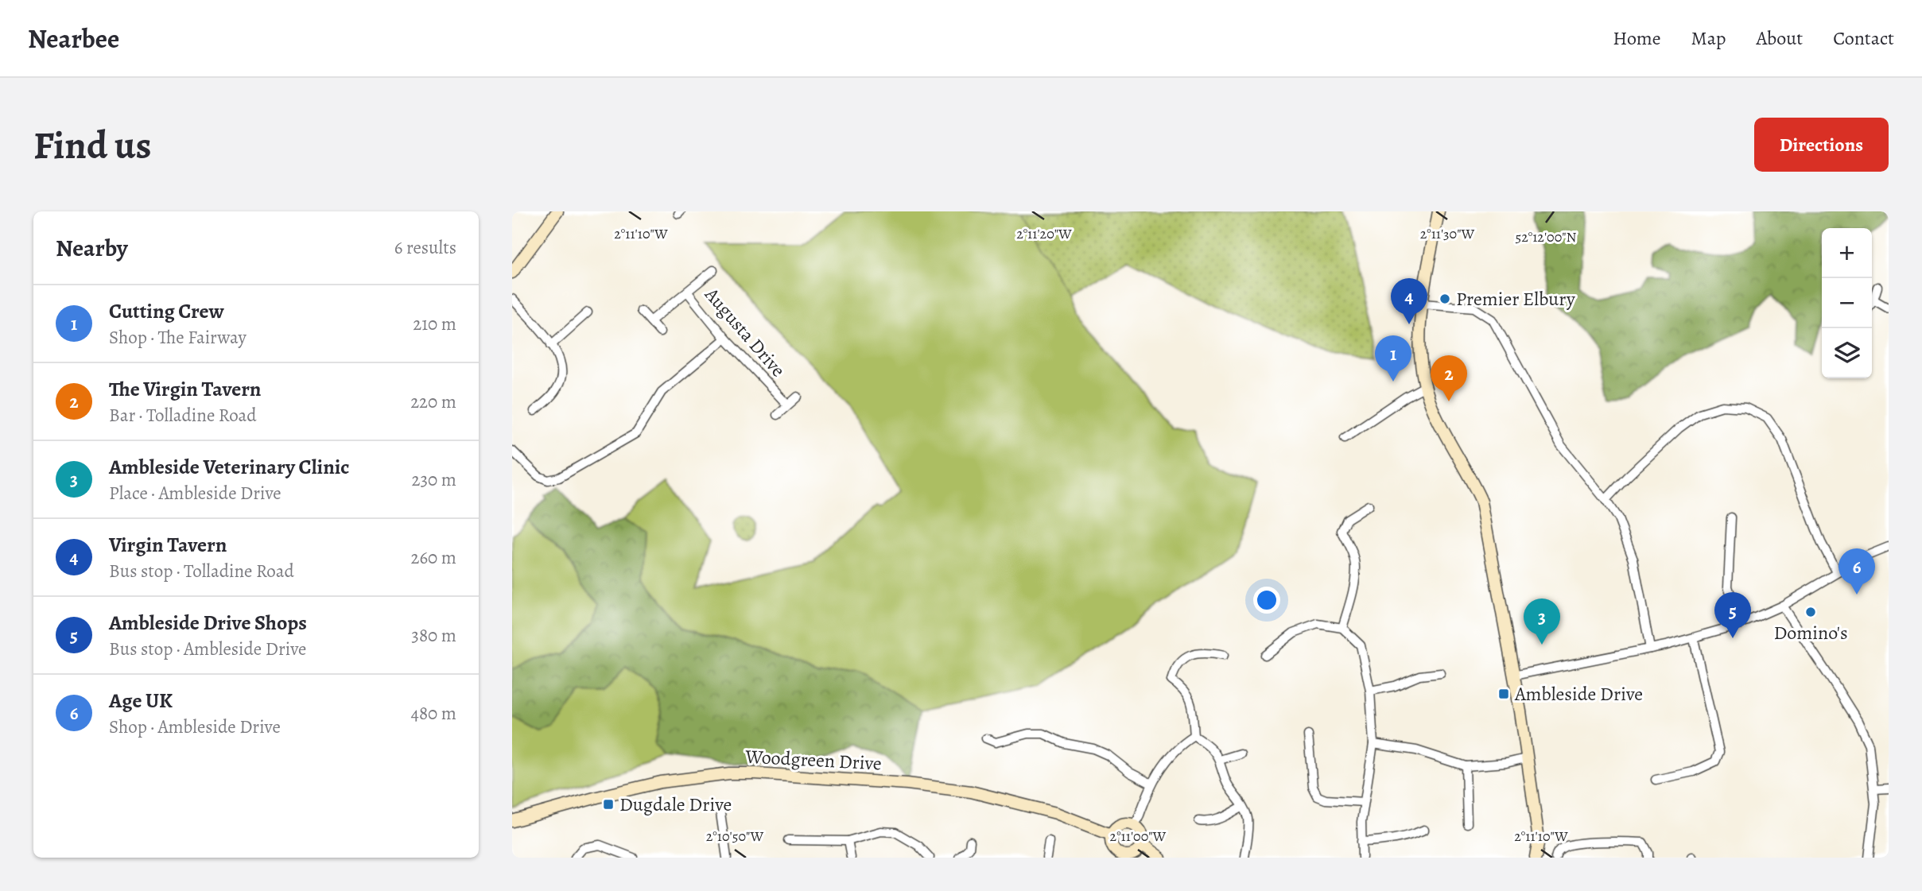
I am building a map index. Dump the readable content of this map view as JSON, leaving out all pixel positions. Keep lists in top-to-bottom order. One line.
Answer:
{"streets":{"main road":["Woodgreen Drive"],"street":["Augusta Drive"]},"places":{"other":["Premier Elbury","Domino's"],"transit":["Ambleside Drive","Dugdale Drive"]},"page":{"header":"Nearbee","nav":["Home","Map","About","Contact"],"buttons":"Directions","title":"Find us","heading":["Nearby","6 results"],"map_buttons":["+","−"],"pins":["4","1","2","6","5","3"],"list":[{"mark":"1","name":"Cutting Crew","note":"Shop · The Fairway","value":"210 m"},{"mark":"2","name":"The Virgin Tavern","note":"Bar · Tolladine Road","value":"220 m"},{"mark":"3","name":"Ambleside Veterinary Clinic","note":"Place · Ambleside Drive","value":"230 m"},{"mark":"4","name":"Virgin Tavern","note":"Bus stop · Tolladine Road","value":"260 m"},{"mark":"5","name":"Ambleside Drive Shops","note":"Bus stop · Ambleside Drive","value":"380 m"},{"mark":"6","name":"Age UK","note":"Shop · Ambleside Drive","value":"480 m"}]},"coordinates":["2°11'10\"W","2°11'20\"W","2°11'30\"W","52°12'00\"N","2°10'50\"W","2°11'00\"W"]}
